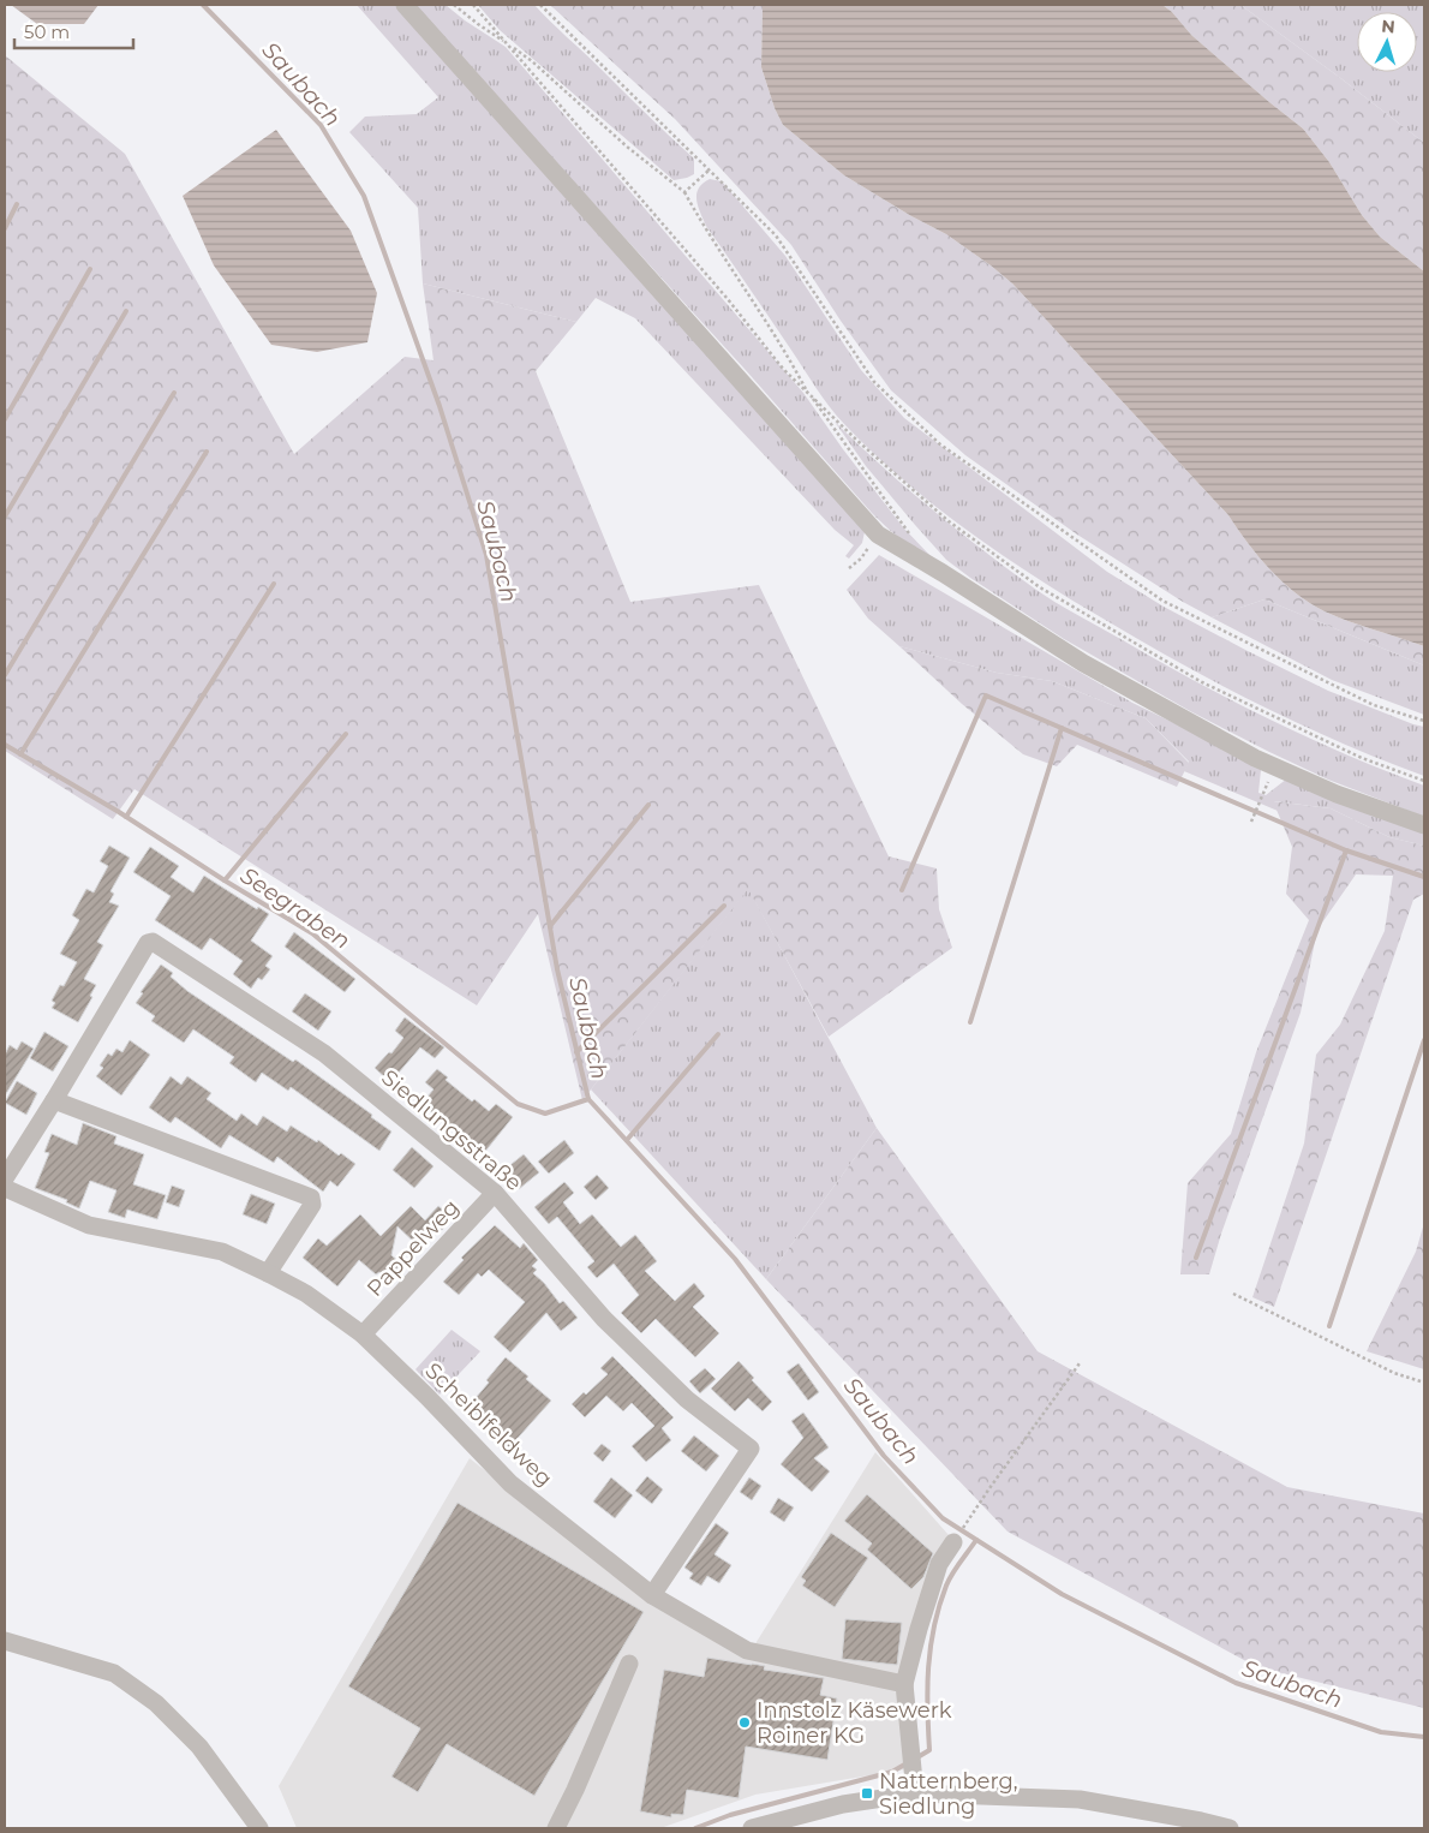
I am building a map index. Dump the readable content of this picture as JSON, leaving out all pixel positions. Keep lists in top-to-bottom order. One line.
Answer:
{"streets":{"street":["Siedlungsstraße","Pappelweg","Scheiblfeldweg"]},"crossings":[["Siedlungsstraße","Pappelweg"],["Siedlungsstraße","Scheiblfeldweg"],["Pappelweg","Scheiblfeldweg"]],"water":["Saubach","Seegraben"],"places":{"other":["Innstolz Käsewerk Roiner KG"],"transit":["Natternberg, Siedlung"]},"scale_bar":"50 m","north":"top"}
